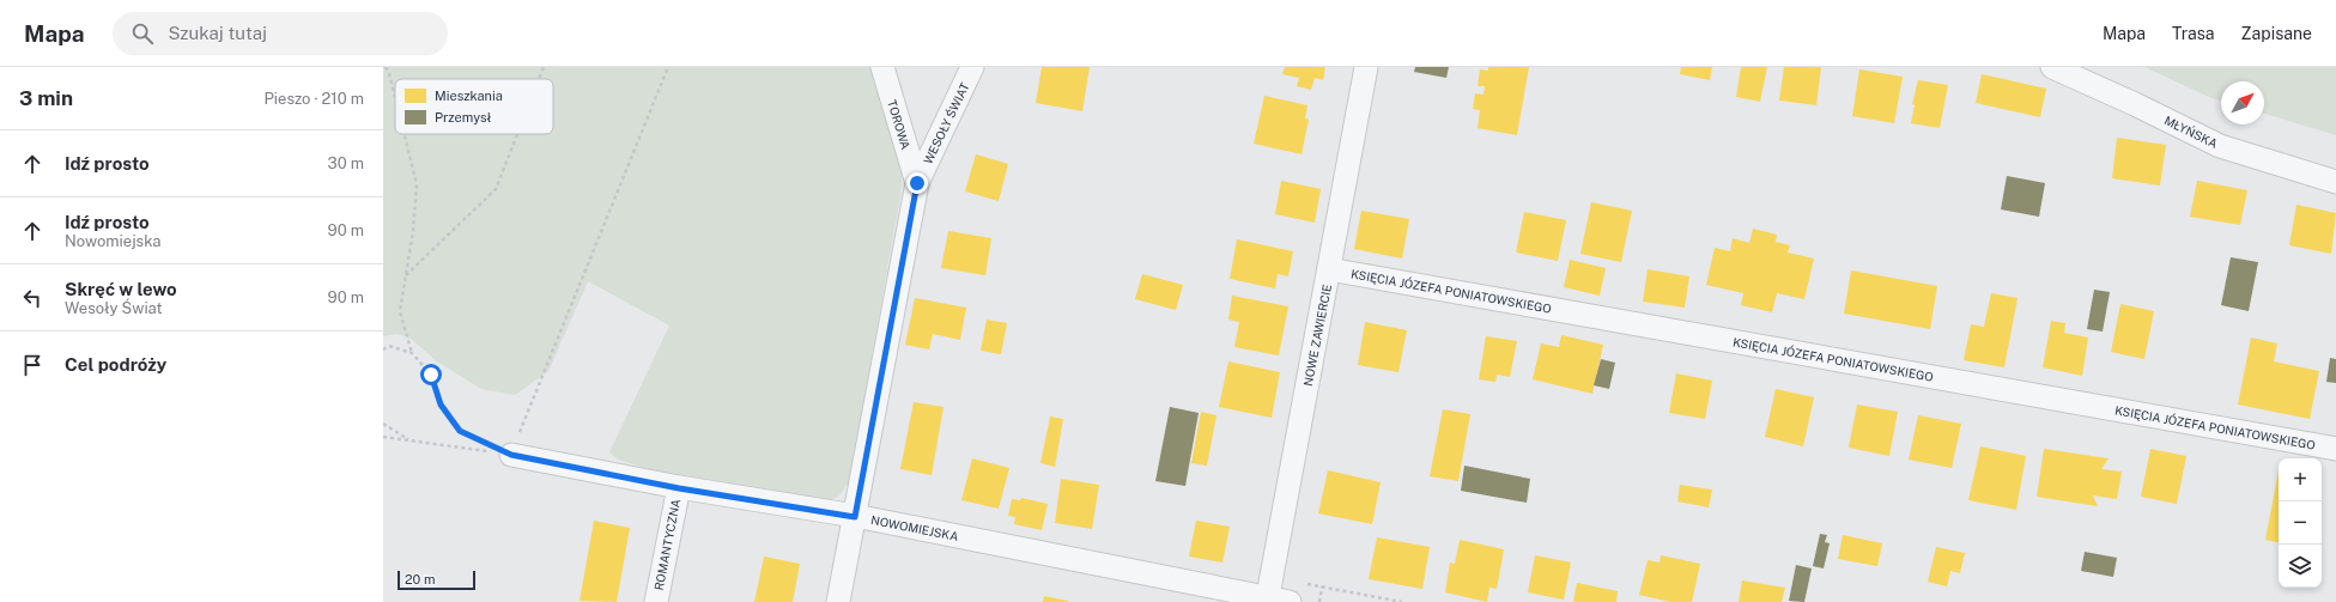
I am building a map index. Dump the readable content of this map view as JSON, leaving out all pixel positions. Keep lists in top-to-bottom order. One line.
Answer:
{"streets":{"street":["WESOŁY ŚWIAT","TOROWA","MŁYŃSKA","KSIĘCIA JÓZEFA PONIATOWSKIEGO","NOWE ZAWIERCIE","NOWOMIEJSKA","ROMANTYCZNA"]},"crossings":[["WESOŁY ŚWIAT","TOROWA"],["WESOŁY ŚWIAT","NOWOMIEJSKA"],["KSIĘCIA JÓZEFA PONIATOWSKIEGO","NOWE ZAWIERCIE"],["NOWE ZAWIERCIE","NOWOMIEJSKA"],["NOWOMIEJSKA","ROMANTYCZNA"]],"legend":["Mieszkania","Przemysł"],"scale_bar":"20 m","north":"top right","page":{"header":"Mapa","search":"Szukaj tutaj","nav":["Mapa","Trasa","Zapisane"],"heading":["3 min","Pieszo · 210 m"],"list":[["Idź prosto","30 m"],["Idź prosto","Nowomiejska","90 m"],["Skręć w lewo","Wesoły Świat","90 m"],"Cel podróży"],"map_buttons":["+","−"],"scale":"20 m"}}
